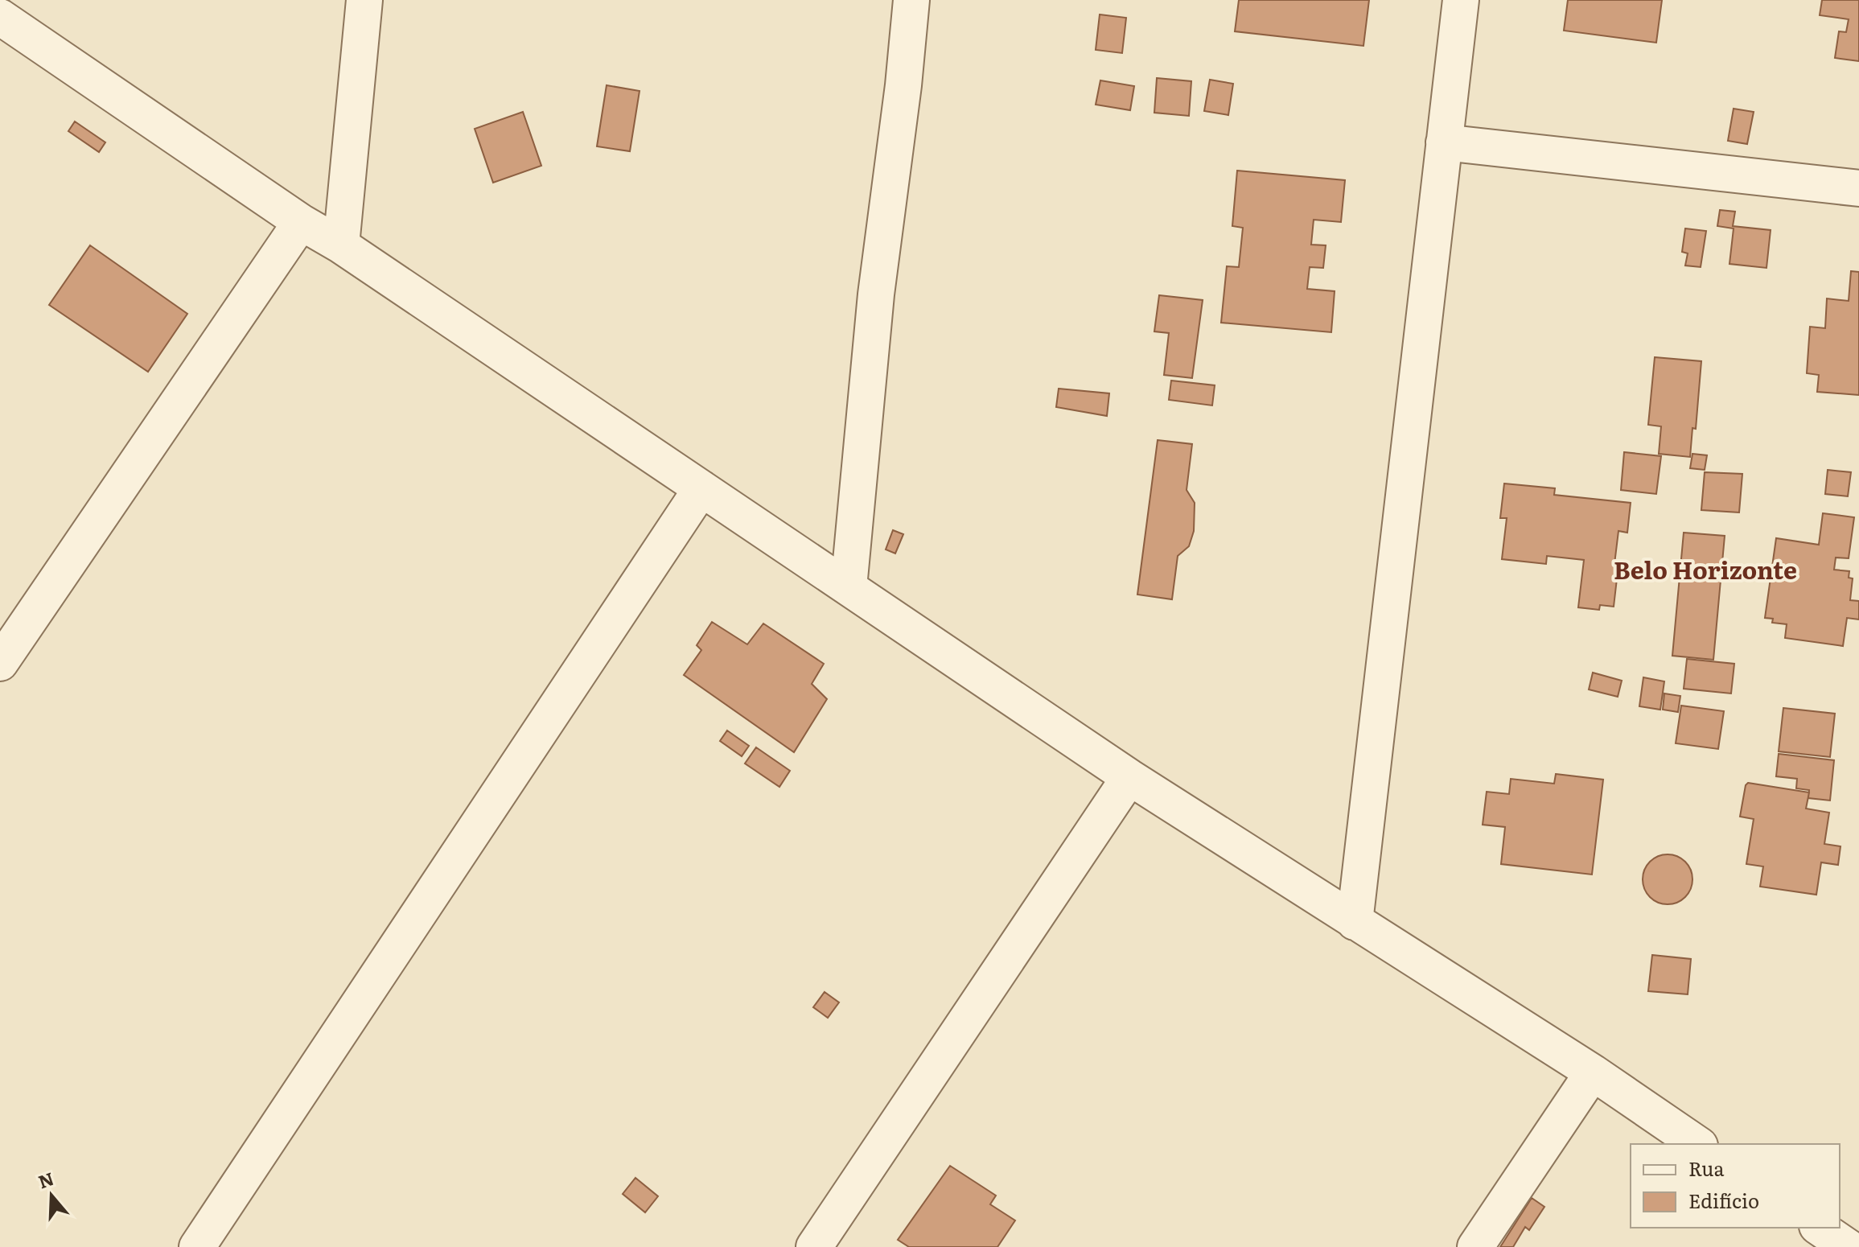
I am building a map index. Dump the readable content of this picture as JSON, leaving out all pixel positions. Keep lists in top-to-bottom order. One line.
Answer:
{"districts":["Belo Horizonte"],"legend":["Rua","Edifício"],"north":"top"}
